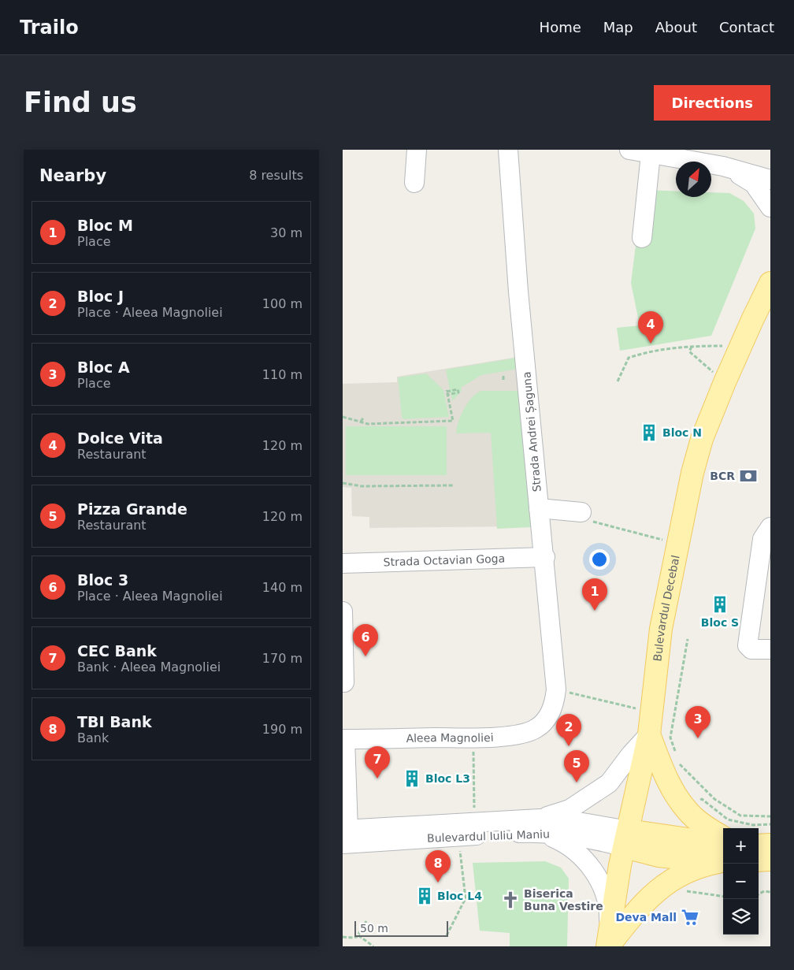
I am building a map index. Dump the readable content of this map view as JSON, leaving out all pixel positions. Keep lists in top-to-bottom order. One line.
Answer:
{"streets":{"main road":["Bulevardul Decebal","Bulevardul Iuliu Maniu"],"street":["Strada Andrei Șaguna","Strada Octavian Goga","Aleea Magnoliei"]},"crossings":[["Strada Andrei Șaguna","Strada Octavian Goga"],["Strada Andrei Șaguna","Aleea Magnoliei"],["Bulevardul Decebal","Bulevardul Iuliu Maniu"]],"places":{"building":["Bloc N","Bloc S","Bloc L3","Bloc L4"],"bank":["BCR"],"church":["Biserica Buna Vestire"],"supermarket":["Deva Mall"]},"scale_bar":"50 m","north":"top right","page":{"header":"Trailo","nav":["Home","Map","About","Contact"],"buttons":"Directions","title":"Find us","heading":["Nearby","8 results"],"list":[{"mark":"1","name":"Bloc M","note":"Place","value":"30 m"},{"mark":"2","name":"Bloc J","note":"Place · Aleea Magnoliei","value":"100 m"},{"mark":"3","name":"Bloc A","note":"Place","value":"110 m"},{"mark":"4","name":"Dolce Vita","note":"Restaurant","value":"120 m"},{"mark":"5","name":"Pizza Grande","note":"Restaurant","value":"120 m"},{"mark":"6","name":"Bloc 3","note":"Place · Aleea Magnoliei","value":"140 m"},{"mark":"7","name":"CEC Bank","note":"Bank · Aleea Magnoliei","value":"170 m"},{"mark":"8","name":"TBI Bank","note":"Bank","value":"190 m"}],"pins":["4","1","6","3","2","7","5","8"],"map_buttons":["+","−"],"scale":"50 m"}}
